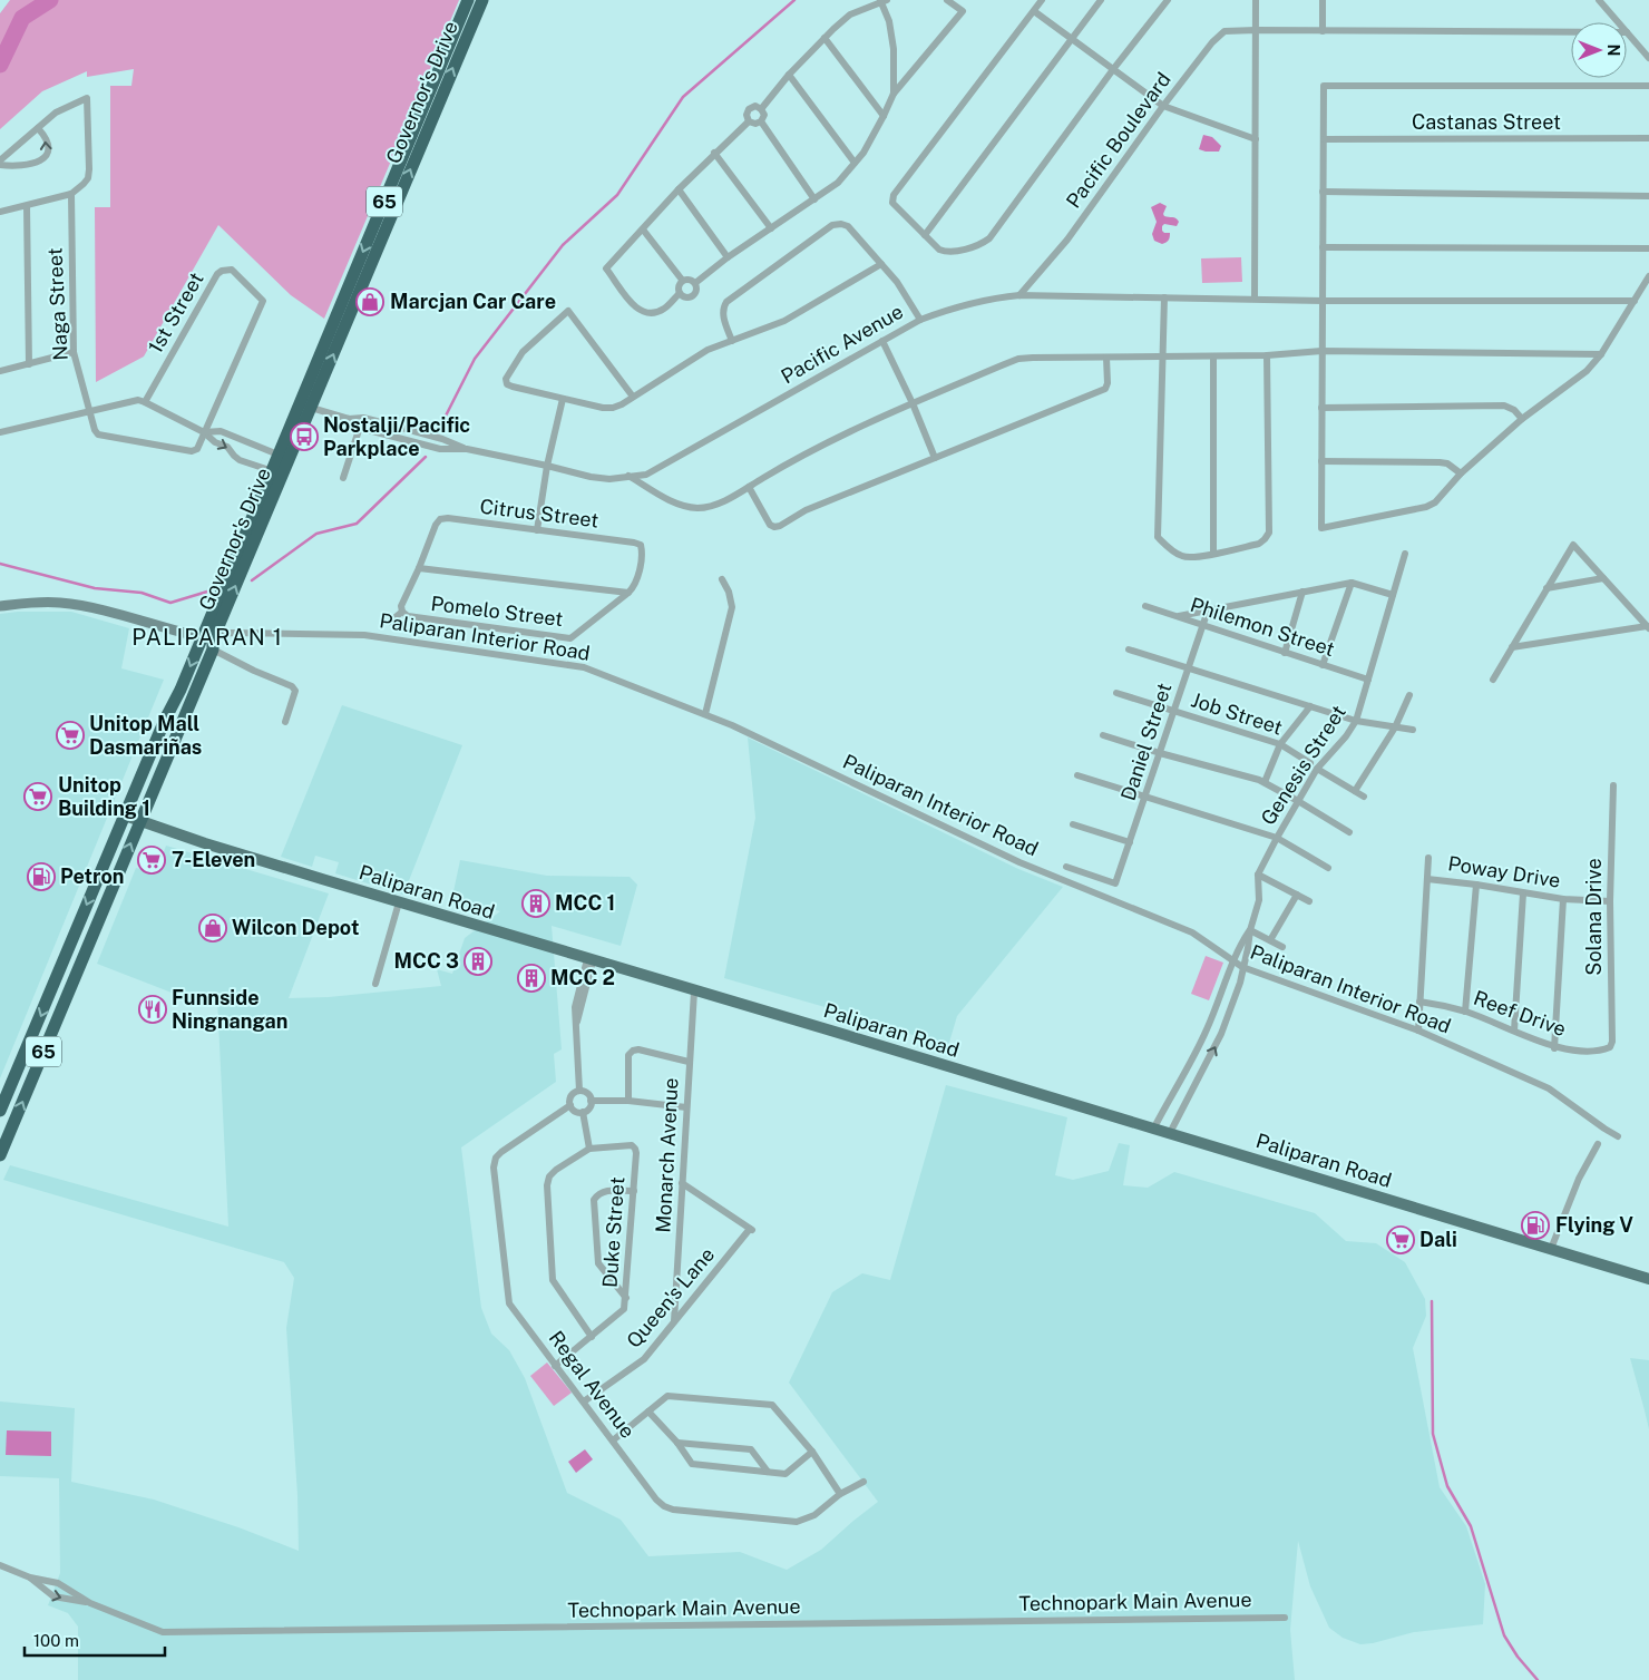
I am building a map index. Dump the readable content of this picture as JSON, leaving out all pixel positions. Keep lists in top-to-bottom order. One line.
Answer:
{"streets":{"highway":["Governor's Drive","65"],"main road":["Paliparan Road"],"street":["Castanas Street","Pacific Boulevard","Naga Street","1st Street","Pacific Avenue","Citrus Street","Pomelo Street","Philemon Street","Paliparan Interior Road","Job Street","Daniel Street","Genesis Street","Poway Drive","Solana Drive","Reef Drive","Monarch Avenue","Duke Street","Queen's Lane","Regal Avenue","Technopark Main Avenue"]},"crossings":[["Governor's Drive","Pacific Avenue"],["Governor's Drive","Paliparan Interior Road"],["Governor's Drive","Paliparan Road"],["Pacific Boulevard","Pacific Avenue"],["Naga Street","1st Street"],["Citrus Street","Pomelo Street"],["Philemon Street","Daniel Street"],["Philemon Street","Genesis Street"],["Paliparan Interior Road","Genesis Street"],["Job Street","Daniel Street"],["Job Street","Genesis Street"],["Genesis Street","Paliparan Road"],["Poway Drive","Solana Drive"],["Paliparan Road","Monarch Avenue"],["Solana Drive","Reef Drive"],["Monarch Avenue","Queen's Lane"],["Duke Street","Regal Avenue"],["Queen's Lane","Regal Avenue"]],"districts":["PALIPARAN 1"],"places":{"shop":["Marcjan Car Care","Wilcon Depot"],"bus stop":["Nostalji/Pacific Parkplace"],"supermarket":["Unitop Mall Dasmariñas","Unitop Building 1","7-Eleven","Dali"],"fuel station":["Petron","Flying V"],"building":["MCC 1","MCC 3","MCC 2"],"restaurant":["Funnside Ningnangan"]},"scale_bar":"100 m","north":"right"}
